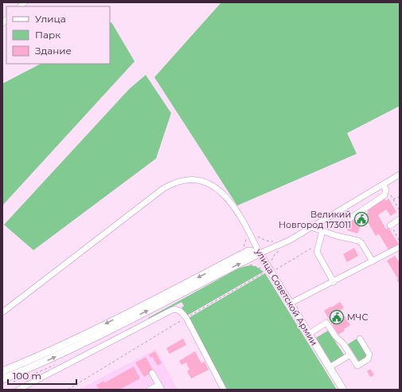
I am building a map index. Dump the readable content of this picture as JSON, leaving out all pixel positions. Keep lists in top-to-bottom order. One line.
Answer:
{"streets":{"main road":["улица Советской Армии"]},"places":{"public building":["Великий Новгород 173011","МЧС"]},"legend":["Улица","Парк","Здание"],"scale_bar":"100 m"}
